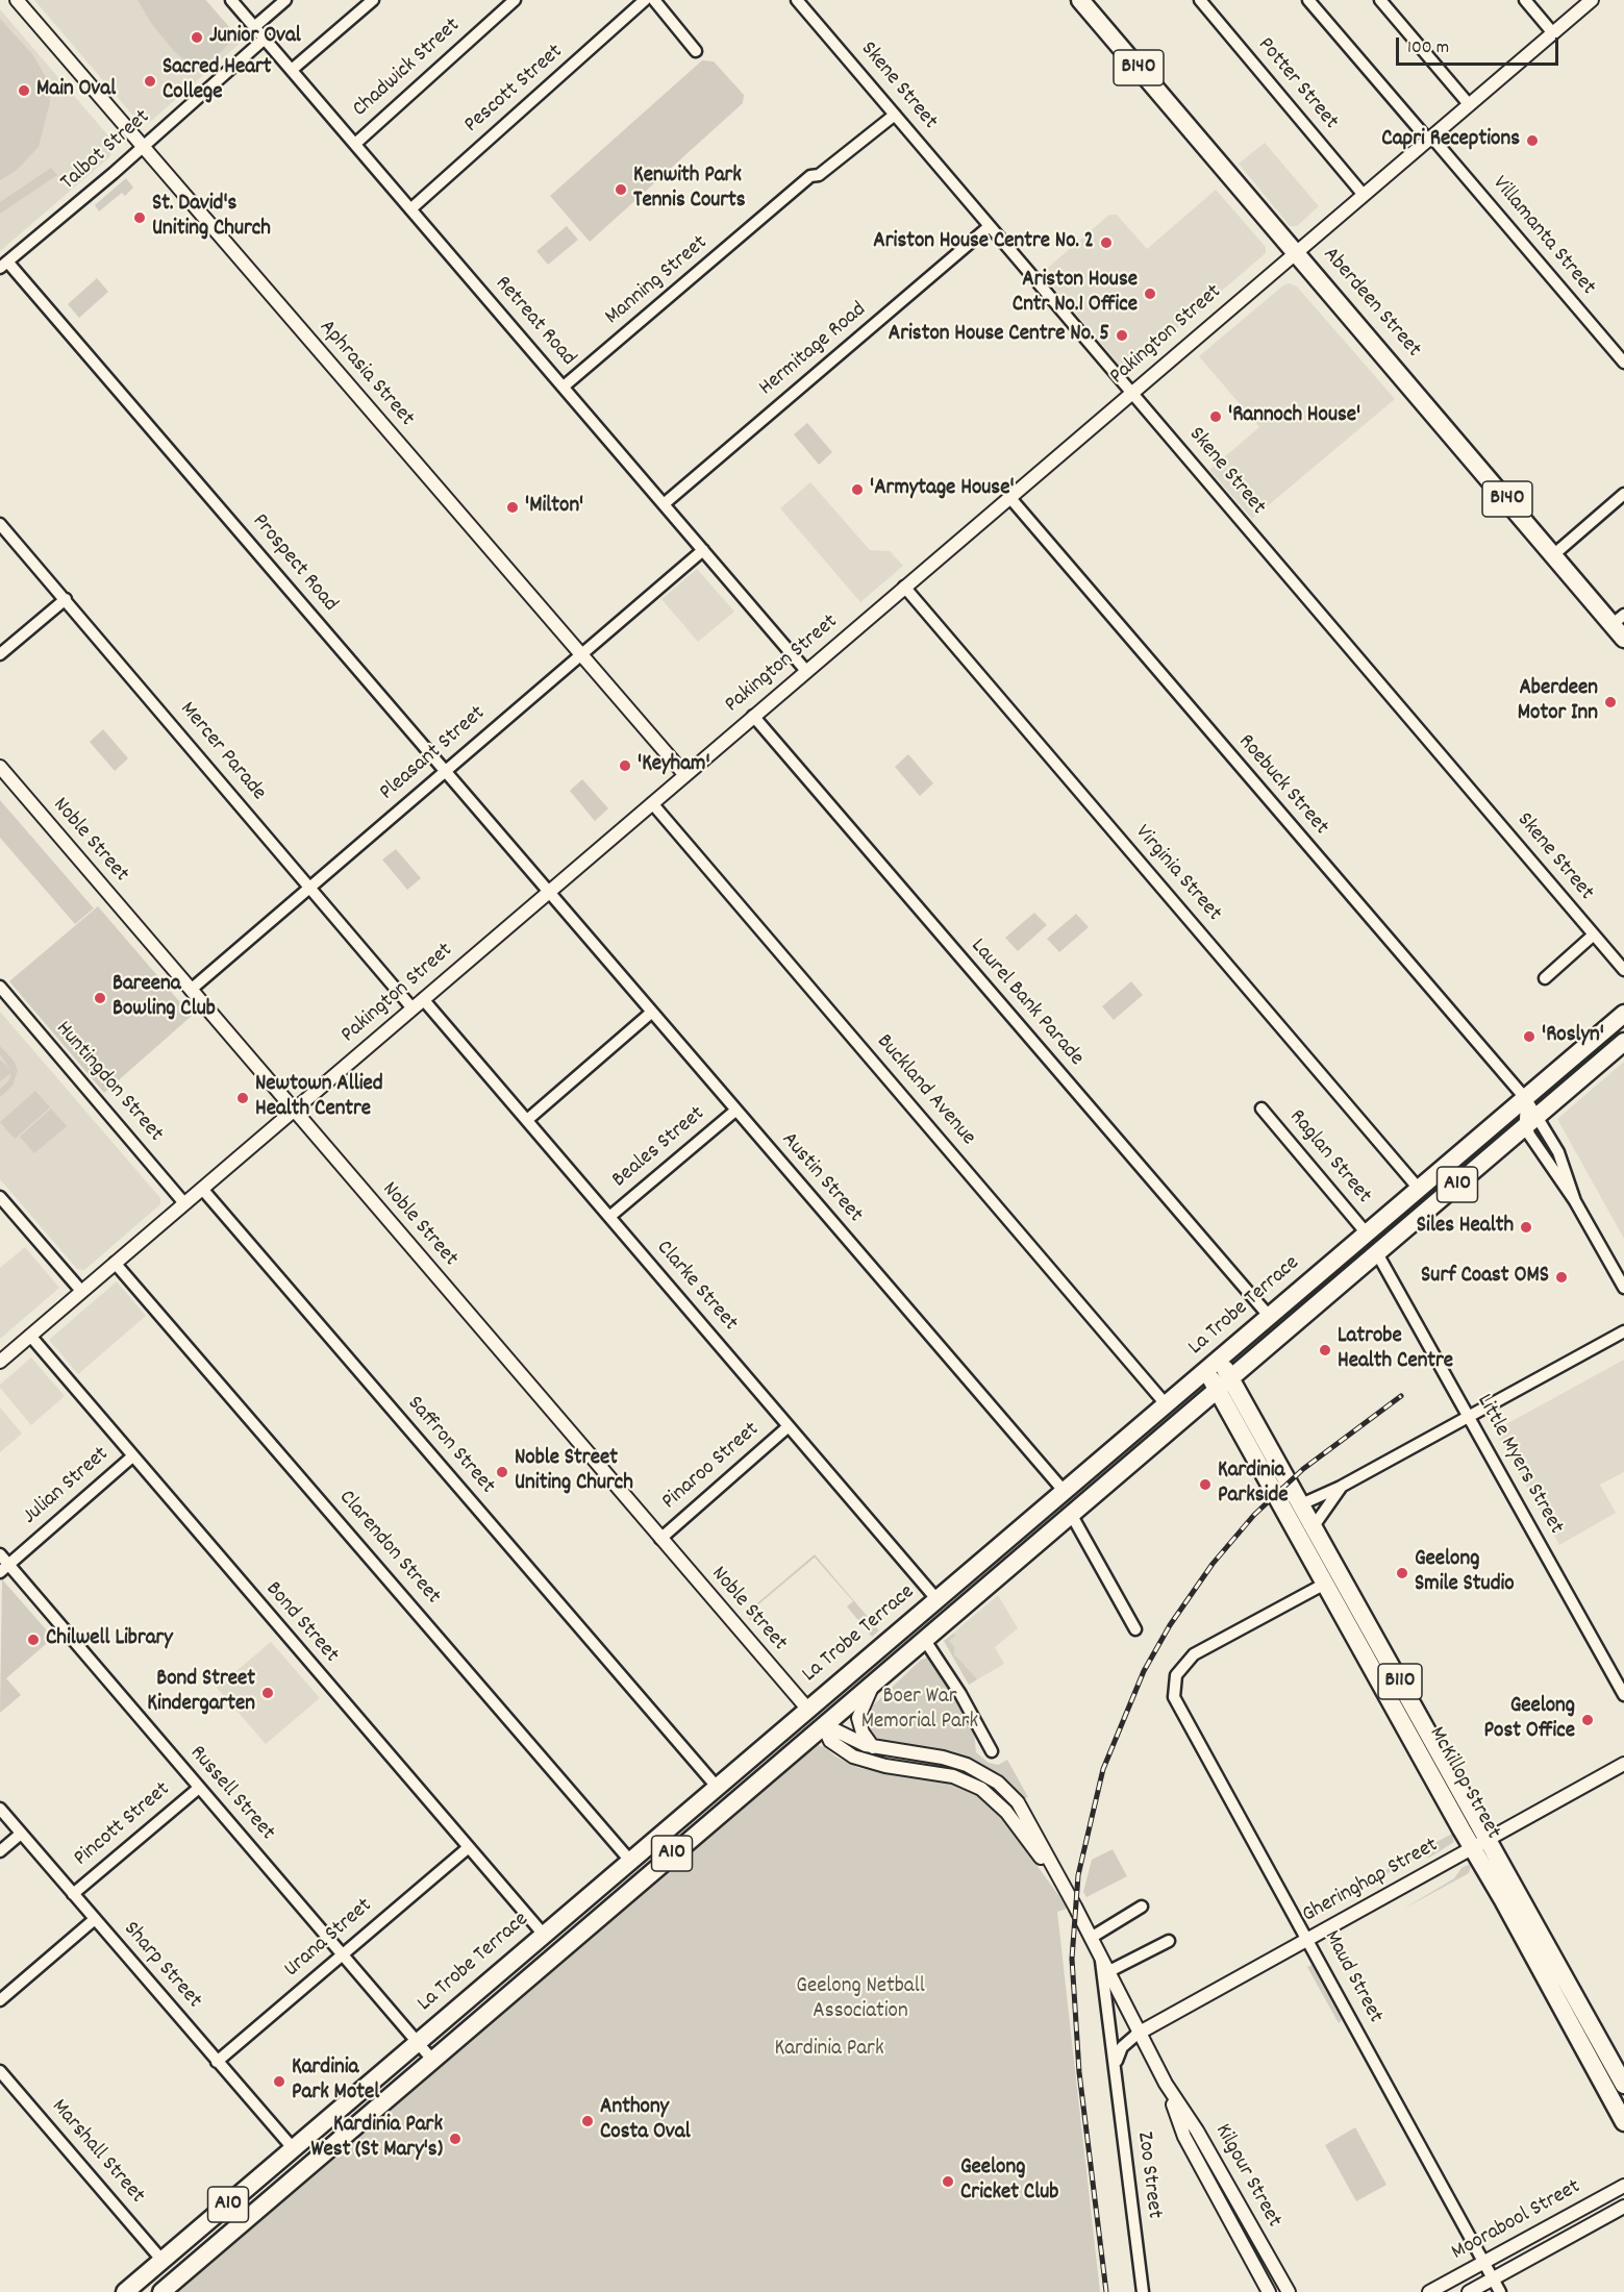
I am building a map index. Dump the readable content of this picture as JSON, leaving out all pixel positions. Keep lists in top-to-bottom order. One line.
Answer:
{"streets":{"main road":["B140","Aberdeen Street","A10","La Trobe Terrace","B110","McKillop Street"],"street":["Chadwick Street","Potter Street","Skene Street","Pescott Street","Talbot Street","Villamanta Street","Manning Street","Retreat Road","Pakington Street","Hermitage Road","Aphrasia Street","Prospect Road","Mercer Parade","Pleasant Street","Roebuck Street","Noble Street","Virginia Street","Laurel Bank Parade","Huntingdon Street","Buckland Avenue","Beales Street","Raglan Street","Austin Street","Clarke Street","Saffron Street","Little Myers Street","Pinaroo Street","Julian Street","Clarendon Street","Bond Street","Russell Street","Pincott Street","Gheringhap Street","Urana Street","Sharp Street","Maud Street","Marshall Street","Zoo Street","Kilgour Street","Moorabool Street"]},"crossings":[["Chadwick Street","Retreat Road"],["Potter Street","Pakington Street"],["Skene Street","Manning Street"],["Skene Street","Pakington Street"],["Skene Street","Hermitage Road"],["Pescott Street","Retreat Road"],["Talbot Street","Retreat Road"],["Talbot Street","Aphrasia Street"],["Talbot Street","Prospect Road"],["Villamanta Street","Pakington Street"],["Manning Street","Retreat Road"],["Aberdeen Street","Pakington Street"],["Retreat Road","Pakington Street"],["Retreat Road","Hermitage Road"],["Retreat Road","Pleasant Street"],["Pakington Street","Aphrasia Street"],["Pakington Street","Prospect Road"],["Pakington Street","Mercer Parade"],["Pakington Street","Roebuck Street"],["Pakington Street","Noble Street"],["Pakington Street","Virginia Street"],["Pakington Street","Laurel Bank Parade"],["Pakington Street","Huntingdon Street"],["Pakington Street","Buckland Avenue"],["Pakington Street","Austin Street"],["Pakington Street","Clarke Street"],["Pakington Street","Saffron Street"],["Pakington Street","Clarendon Street"],["Pakington Street","Bond Street"],["Aphrasia Street","Pleasant Street"],["Prospect Road","Pleasant Street"],["Prospect Road","Austin Street"],["Mercer Parade","Pleasant Street"],["Mercer Parade","Clarke Street"],["Pleasant Street","Noble Street"],["Roebuck Street","La Trobe Terrace"],["Noble Street","La Trobe Terrace"],["Noble Street","Pinaroo Street"],["Virginia Street","La Trobe Terrace"],["Laurel Bank Parade","La Trobe Terrace"],["Buckland Avenue","La Trobe Terrace"],["Beales Street","Austin Street"],["Beales Street","Clarke Street"],["Raglan Street","La Trobe Terrace"],["Austin Street","La Trobe Terrace"],["Clarke Street","La Trobe Terrace"],["Clarke Street","Pinaroo Street"],["La Trobe Terrace","Saffron Street"],["La Trobe Terrace","Little Myers Street"],["La Trobe Terrace","Clarendon Street"],["La Trobe Terrace","Bond Street"],["La Trobe Terrace","McKillop Street"],["La Trobe Terrace","Russell Street"],["La Trobe Terrace","Sharp Street"],["La Trobe Terrace","Marshall Street"],["La Trobe Terrace","Kilgour Street"],["Julian Street","Bond Street"],["Julian Street","Russell Street"],["Bond Street","Urana Street"],["McKillop Street","Gheringhap Street"],["McKillop Street","Maud Street"],["Russell Street","Pincott Street"],["Russell Street","Urana Street"],["Pincott Street","Sharp Street"],["Gheringhap Street","Maud Street"],["Gheringhap Street","Kilgour Street"],["Urana Street","Sharp Street"],["Maud Street","Moorabool Street"],["Zoo Street","Kilgour Street"]],"parks":["Boer War Memorial Park","Geelong Netball Association","Kardinia Park"],"places":["Junior Oval","Sacred Heart College","Main Oval","Capri Receptions","Kenwith Park Tennis Courts","St. David's Uniting Church","Ariston House Centre No. 2","Ariston House Cntr No.1 Office","Ariston House Centre No. 5","'Rannoch House'","'Armytage House'","'Milton'","Aberdeen Motor Inn","'Keyham'","Bareena Bowling Club","'Roslyn'","Newtown Allied Health Centre","Siles Health","Surf Coast OMS","Latrobe Health Centre","Noble Street Uniting Church","Kardinia Parkside","Geelong Smile Studio","Chilwell Library","Bond Street Kindergarten","Geelong Post Office","Kardinia Park Motel","Anthony Costa Oval","Kardinia Park West (St Mary's)","Geelong Cricket Club"],"scale_bar":"100 m"}
